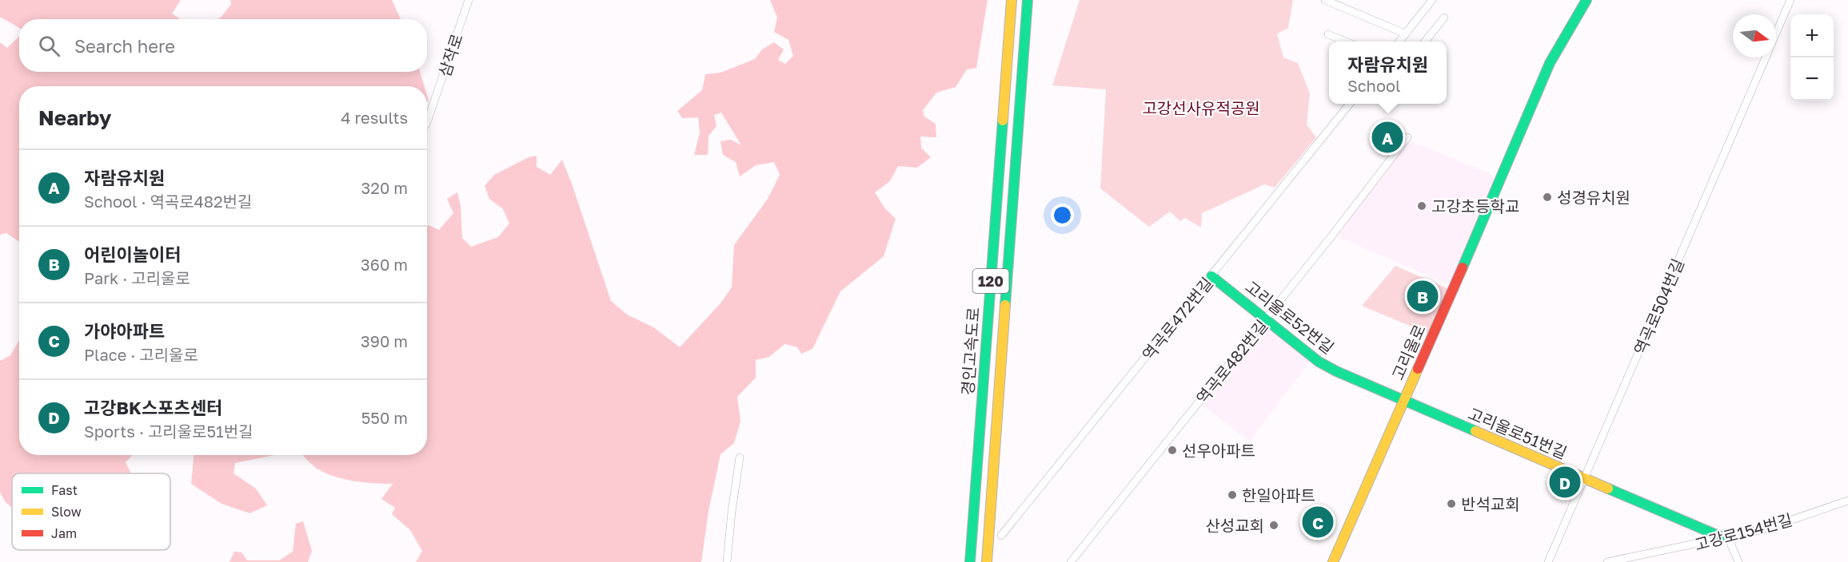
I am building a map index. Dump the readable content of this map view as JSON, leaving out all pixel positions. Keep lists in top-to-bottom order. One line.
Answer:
{"streets":{"main road":["120","고리울로52번길","경인고속도로","고리울로","고리울로51번길"],"street":["삼작로","역곡로504번길","역곡로472번길","역곡로482번길","고강로154번길"]},"crossings":[["역곡로504번길","고리울로51번길"],["고리울로52번길","역곡로472번길"],["고리울로52번길","고리울로"],["고리울로52번길","역곡로482번길"],["고리울로52번길","고리울로51번길"],["고리울로","고리울로51번길"],["고리울로51번길","고강로154번길"]],"parks":["고강선사유적공원"],"places":["성경유치원","고강초등학교","선우아파트","한일아파트","반석교회","산성교회"],"legend":["Fast","Slow","Jam"],"north":"right","page":{"map_buttons":["+","−"],"search":"Search here","popup":["자람유치원","School"],"heading":["Nearby","4 results"],"pins":["A","B","D","C"],"list":[{"mark":"A","name":"자람유치원","note":"School · 역곡로482번길","value":"320 m"},{"mark":"B","name":"어린이놀이터","note":"Park · 고리울로","value":"360 m"},{"mark":"C","name":"가야아파트","note":"Place · 고리울로","value":"390 m"},{"mark":"D","name":"고강BK스포츠센터","note":"Sports · 고리울로51번길","value":"550 m"}]}}
